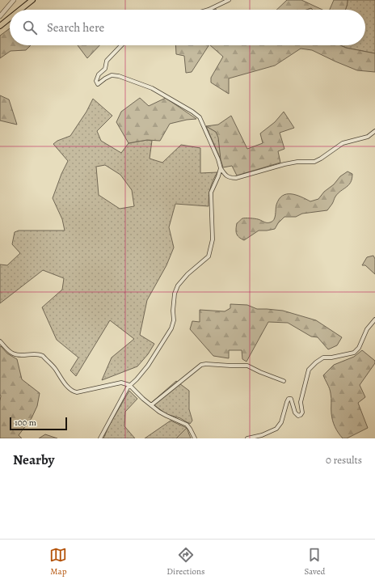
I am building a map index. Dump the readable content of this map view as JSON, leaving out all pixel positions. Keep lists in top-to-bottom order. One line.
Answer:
{"scale_bar":"100 m","page":{"search":"Search here","scale":"100 m","heading":["Nearby","0 results"],"nav":["Map","Directions","Saved"]}}
